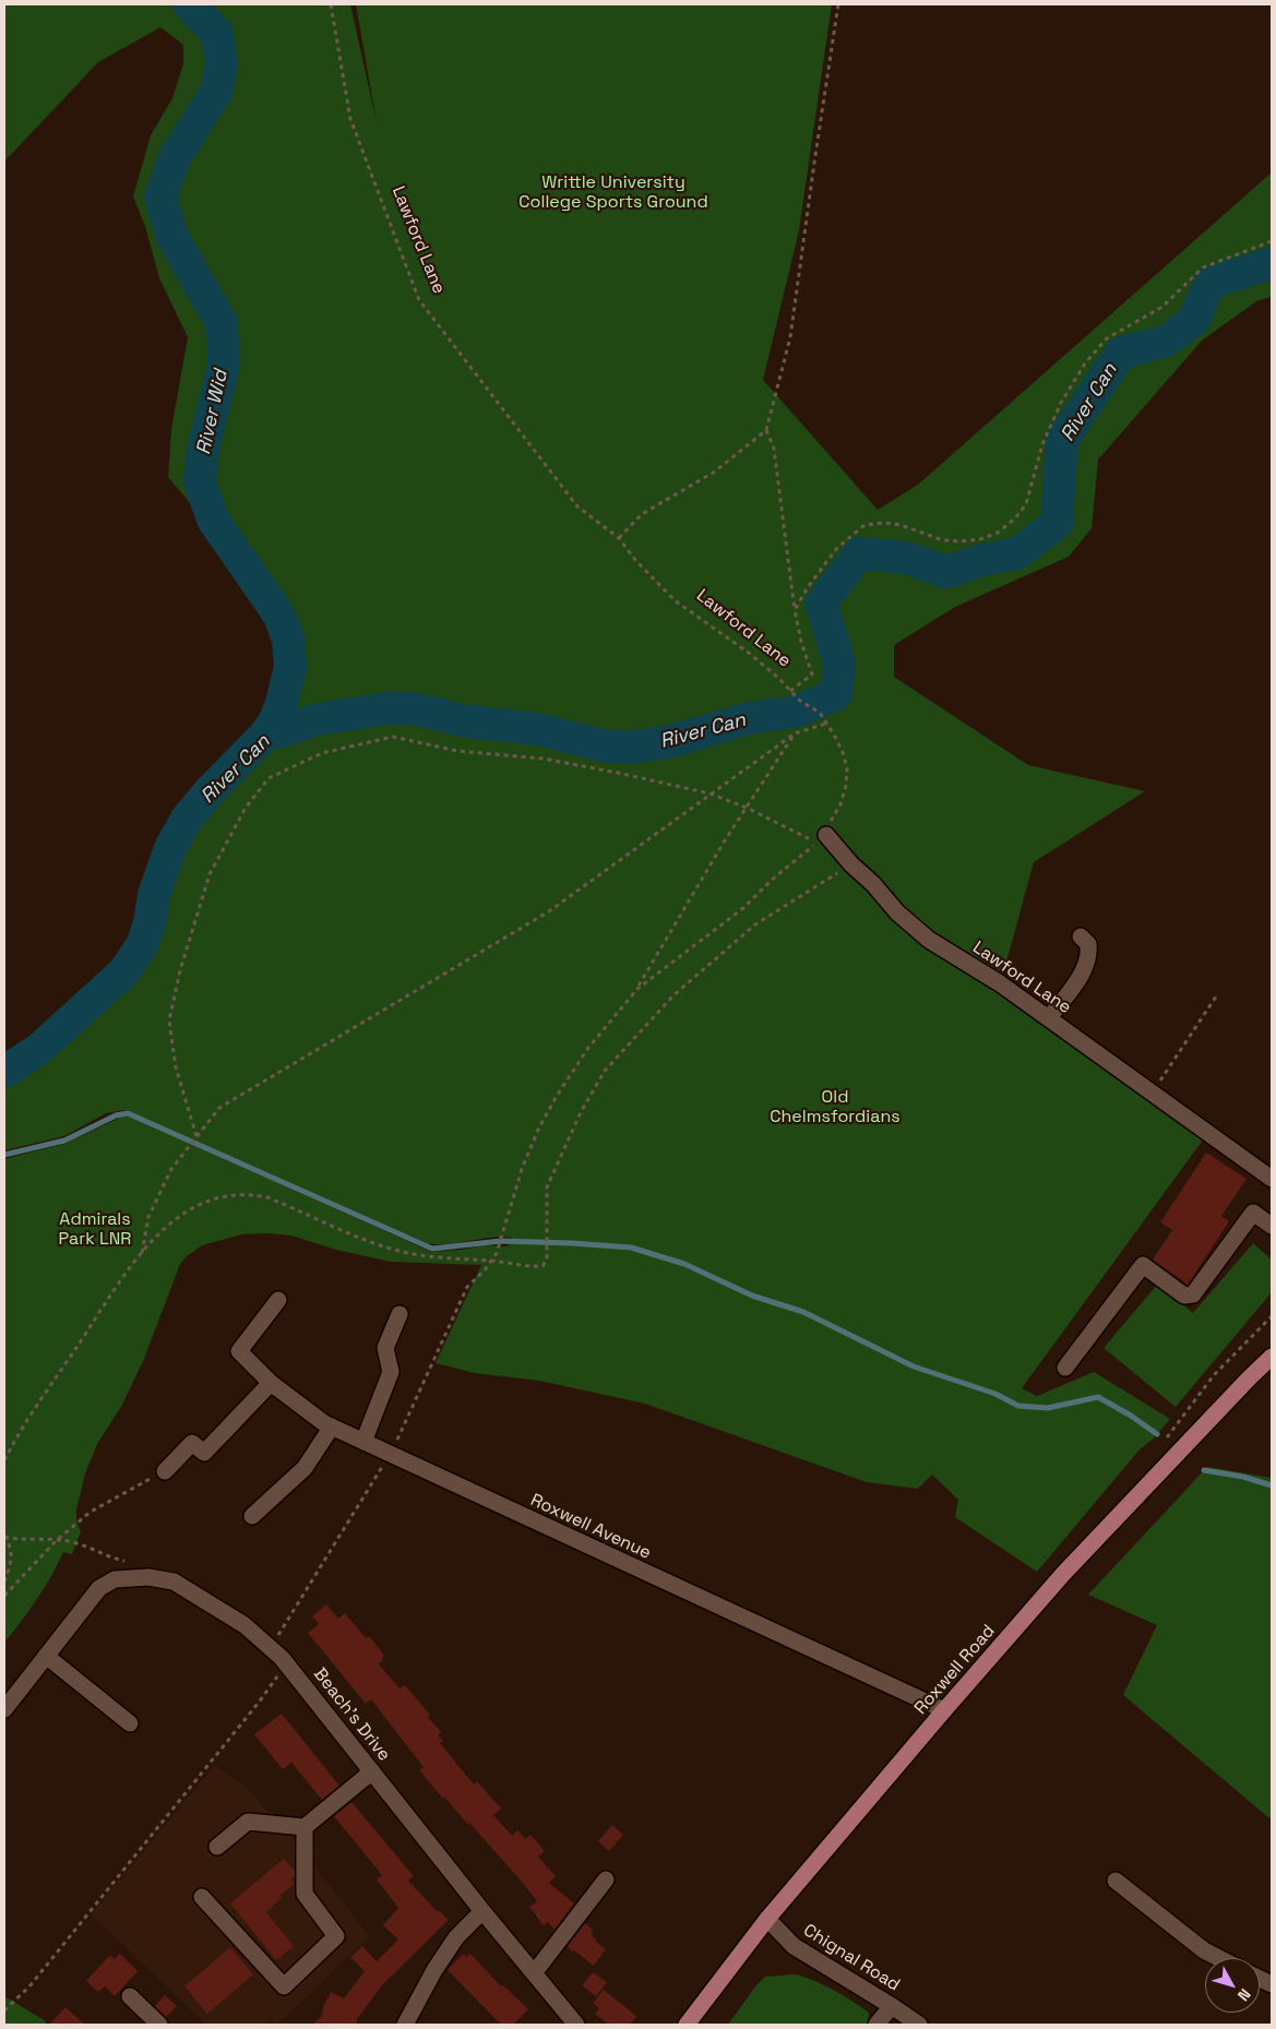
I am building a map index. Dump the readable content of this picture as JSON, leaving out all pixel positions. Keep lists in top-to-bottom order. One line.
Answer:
{"streets":{"main road":["Roxwell Road"],"street":["Lawford Lane","Roxwell Avenue","Beach's Drive","Chignal Road"]},"crossings":[["Roxwell Avenue","Roxwell Road"],["Roxwell Road","Chignal Road"]],"water":["River Can","River Wid"],"parks":["Writtle University College Sports Ground","Old Chelmsfordians","Admirals Park LNR"],"north":"bottom right"}
